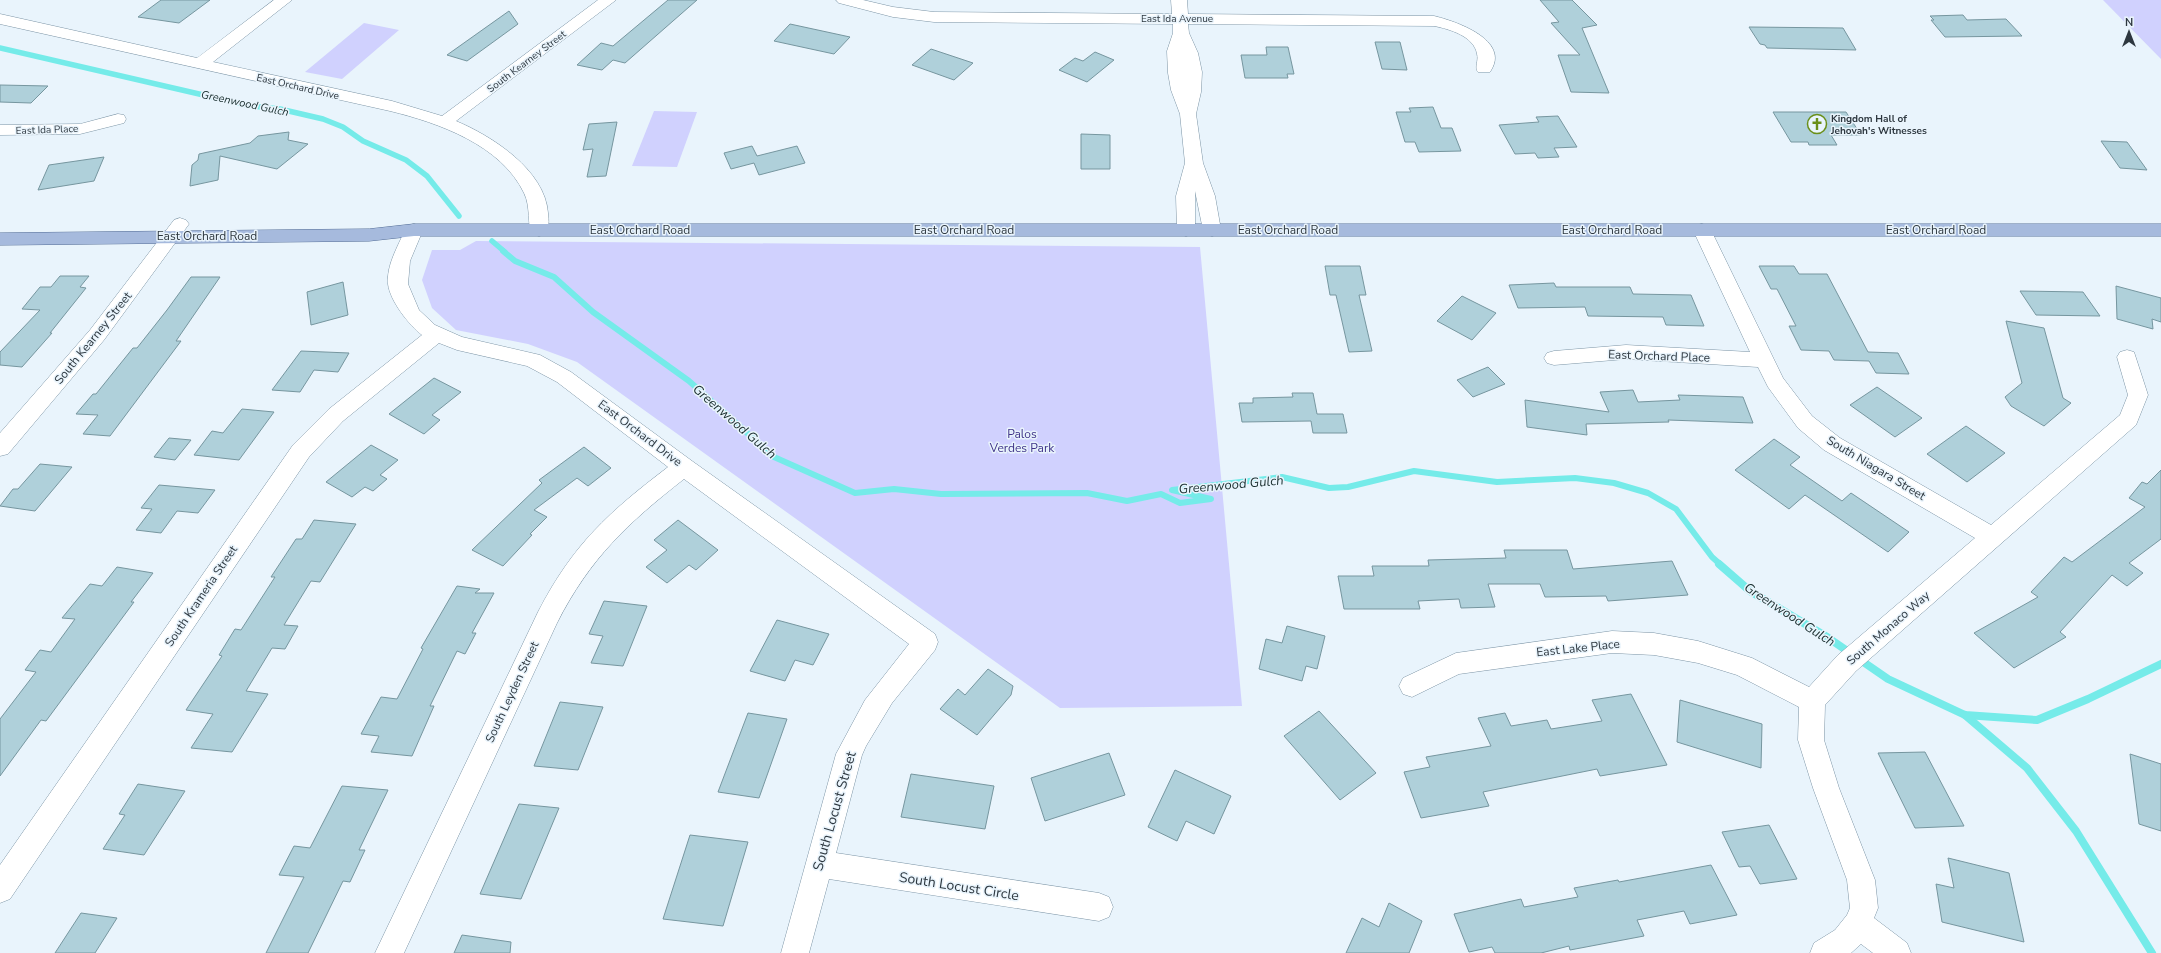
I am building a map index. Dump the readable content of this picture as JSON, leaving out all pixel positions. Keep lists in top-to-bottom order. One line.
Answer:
{"streets":{"main road":["East Orchard Road"],"street":["East Ida Avenue","South Kearney Street","East Orchard Drive","East Ida Place","East Orchard Place","South Niagara Street","South Krameria Street","South Monaco Way","East Lake Place","South Leyden Street","South Locust Street","South Locust Circle"]},"crossings":[["South Kearney Street","East Orchard Drive"],["South Kearney Street","East Orchard Road"],["East Orchard Drive","East Orchard Road"],["East Orchard Drive","South Krameria Street"],["East Orchard Drive","South Leyden Street"],["East Orchard Drive","South Locust Street"],["East Orchard Road","South Niagara Street"],["East Orchard Place","South Niagara Street"],["South Niagara Street","South Monaco Way"],["South Monaco Way","East Lake Place"],["South Locust Street","South Locust Circle"]],"water":["Greenwood Gulch"],"parks":["Palos Verdes Park"],"places":{"church":["Kingdom Hall of Jehovah's Witnesses"]},"north":"top"}
